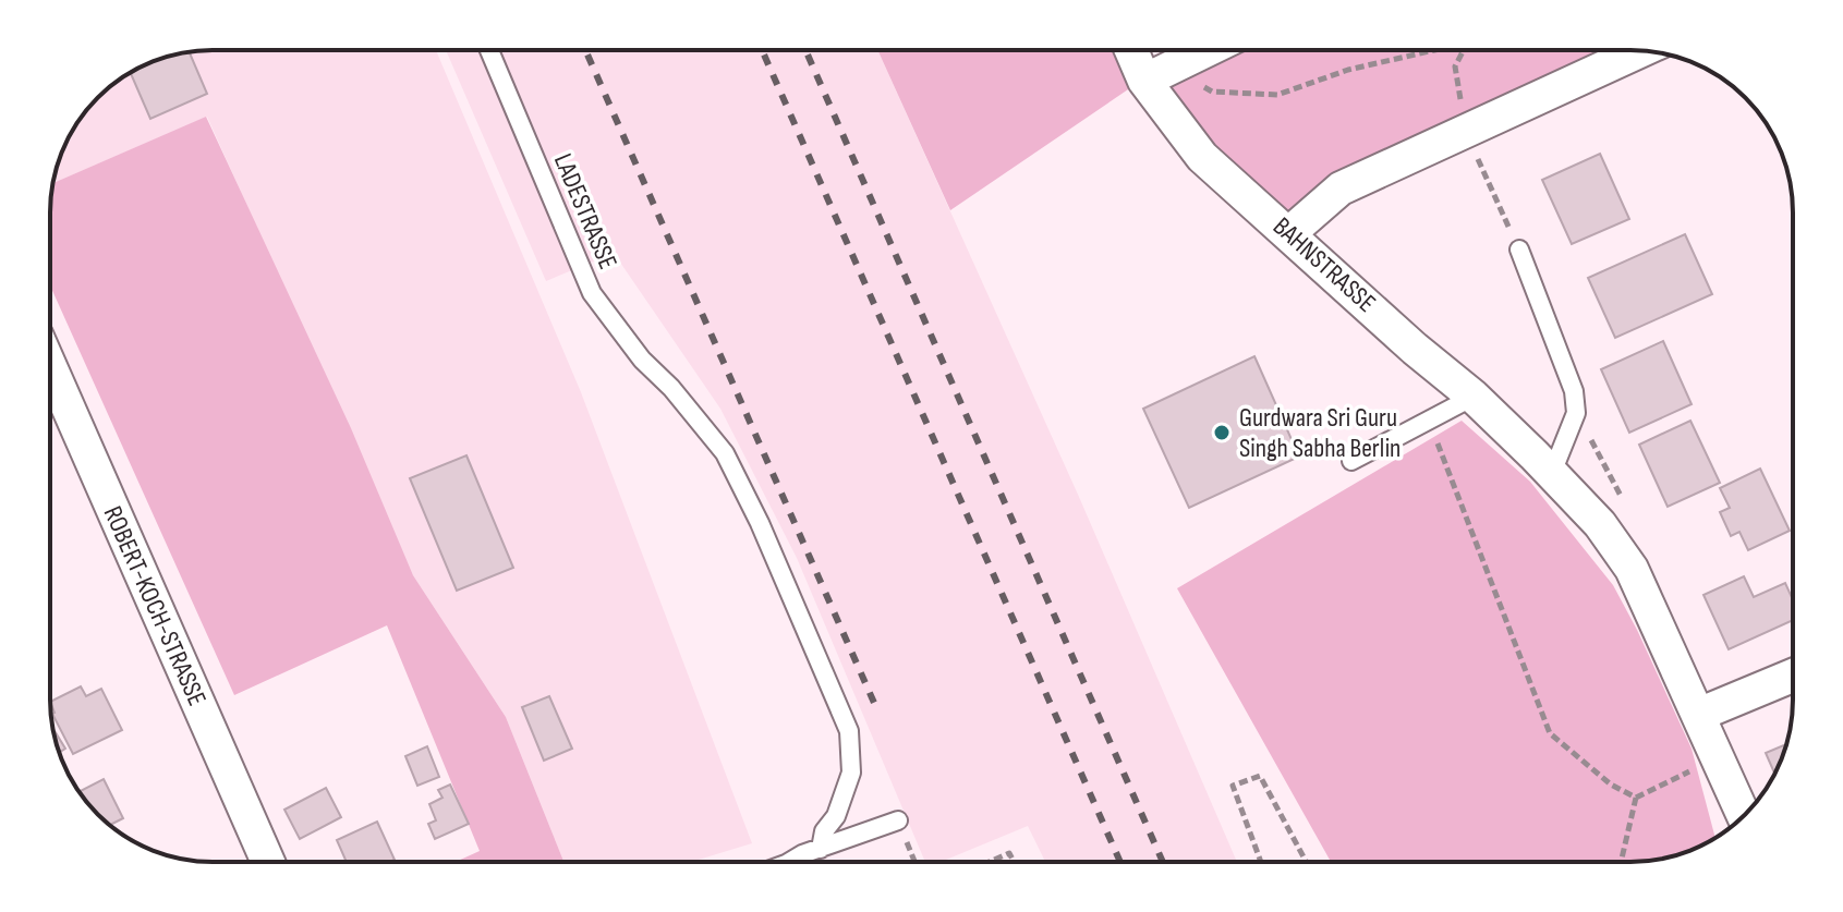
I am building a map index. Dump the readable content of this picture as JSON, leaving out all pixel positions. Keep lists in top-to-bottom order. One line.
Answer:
{"streets":{"street":["BAHNSTRASSE","ROBERT-KOCH-STRASSE"],"lane":["LADESTRASSE"]},"places":["Gurdwara Sri Guru Singh Sabha Berlin"]}
